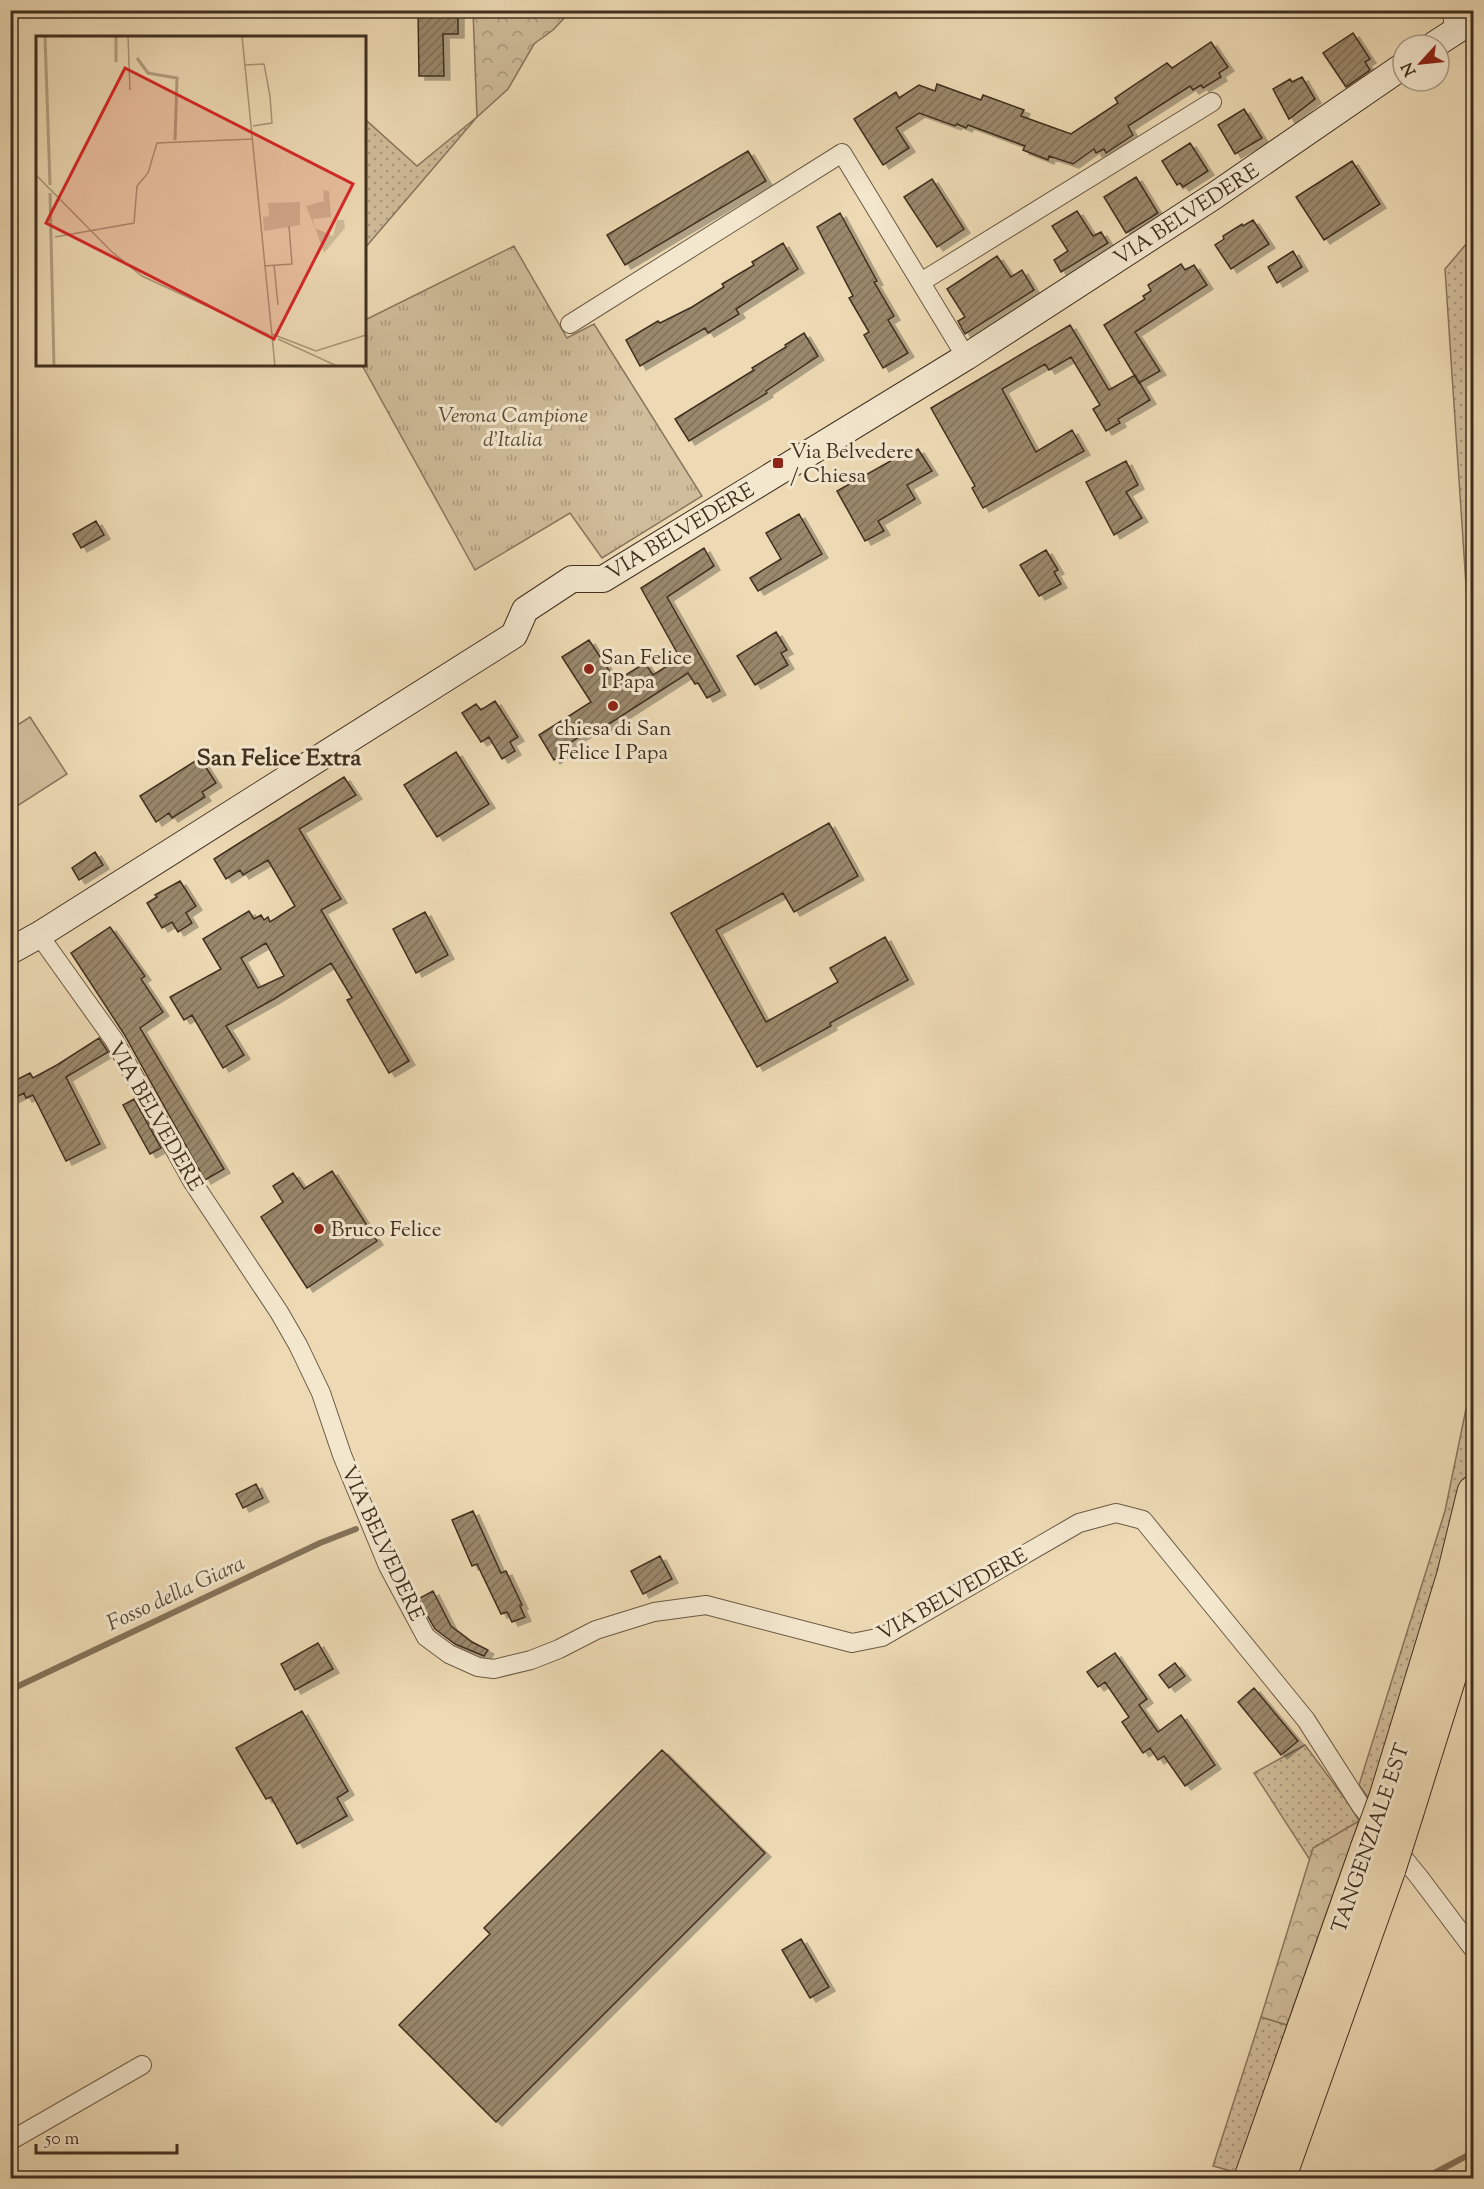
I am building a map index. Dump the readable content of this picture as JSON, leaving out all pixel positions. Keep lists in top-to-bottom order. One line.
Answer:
{"streets":{"highway":["TANGENZIALE EST"],"street":["VIA BELVEDERE"]},"districts":["San Felice Extra"],"water":["Fosso della Giara"],"parks":["Verona Campione d'Italia"],"places":{"transit":["Via Belvedere / Chiesa"],"other":["San Felice I Papa","chiesa di San Felice I Papa","Bruco Felice"]},"scale_bar":"50 m","north":"bottom left"}
